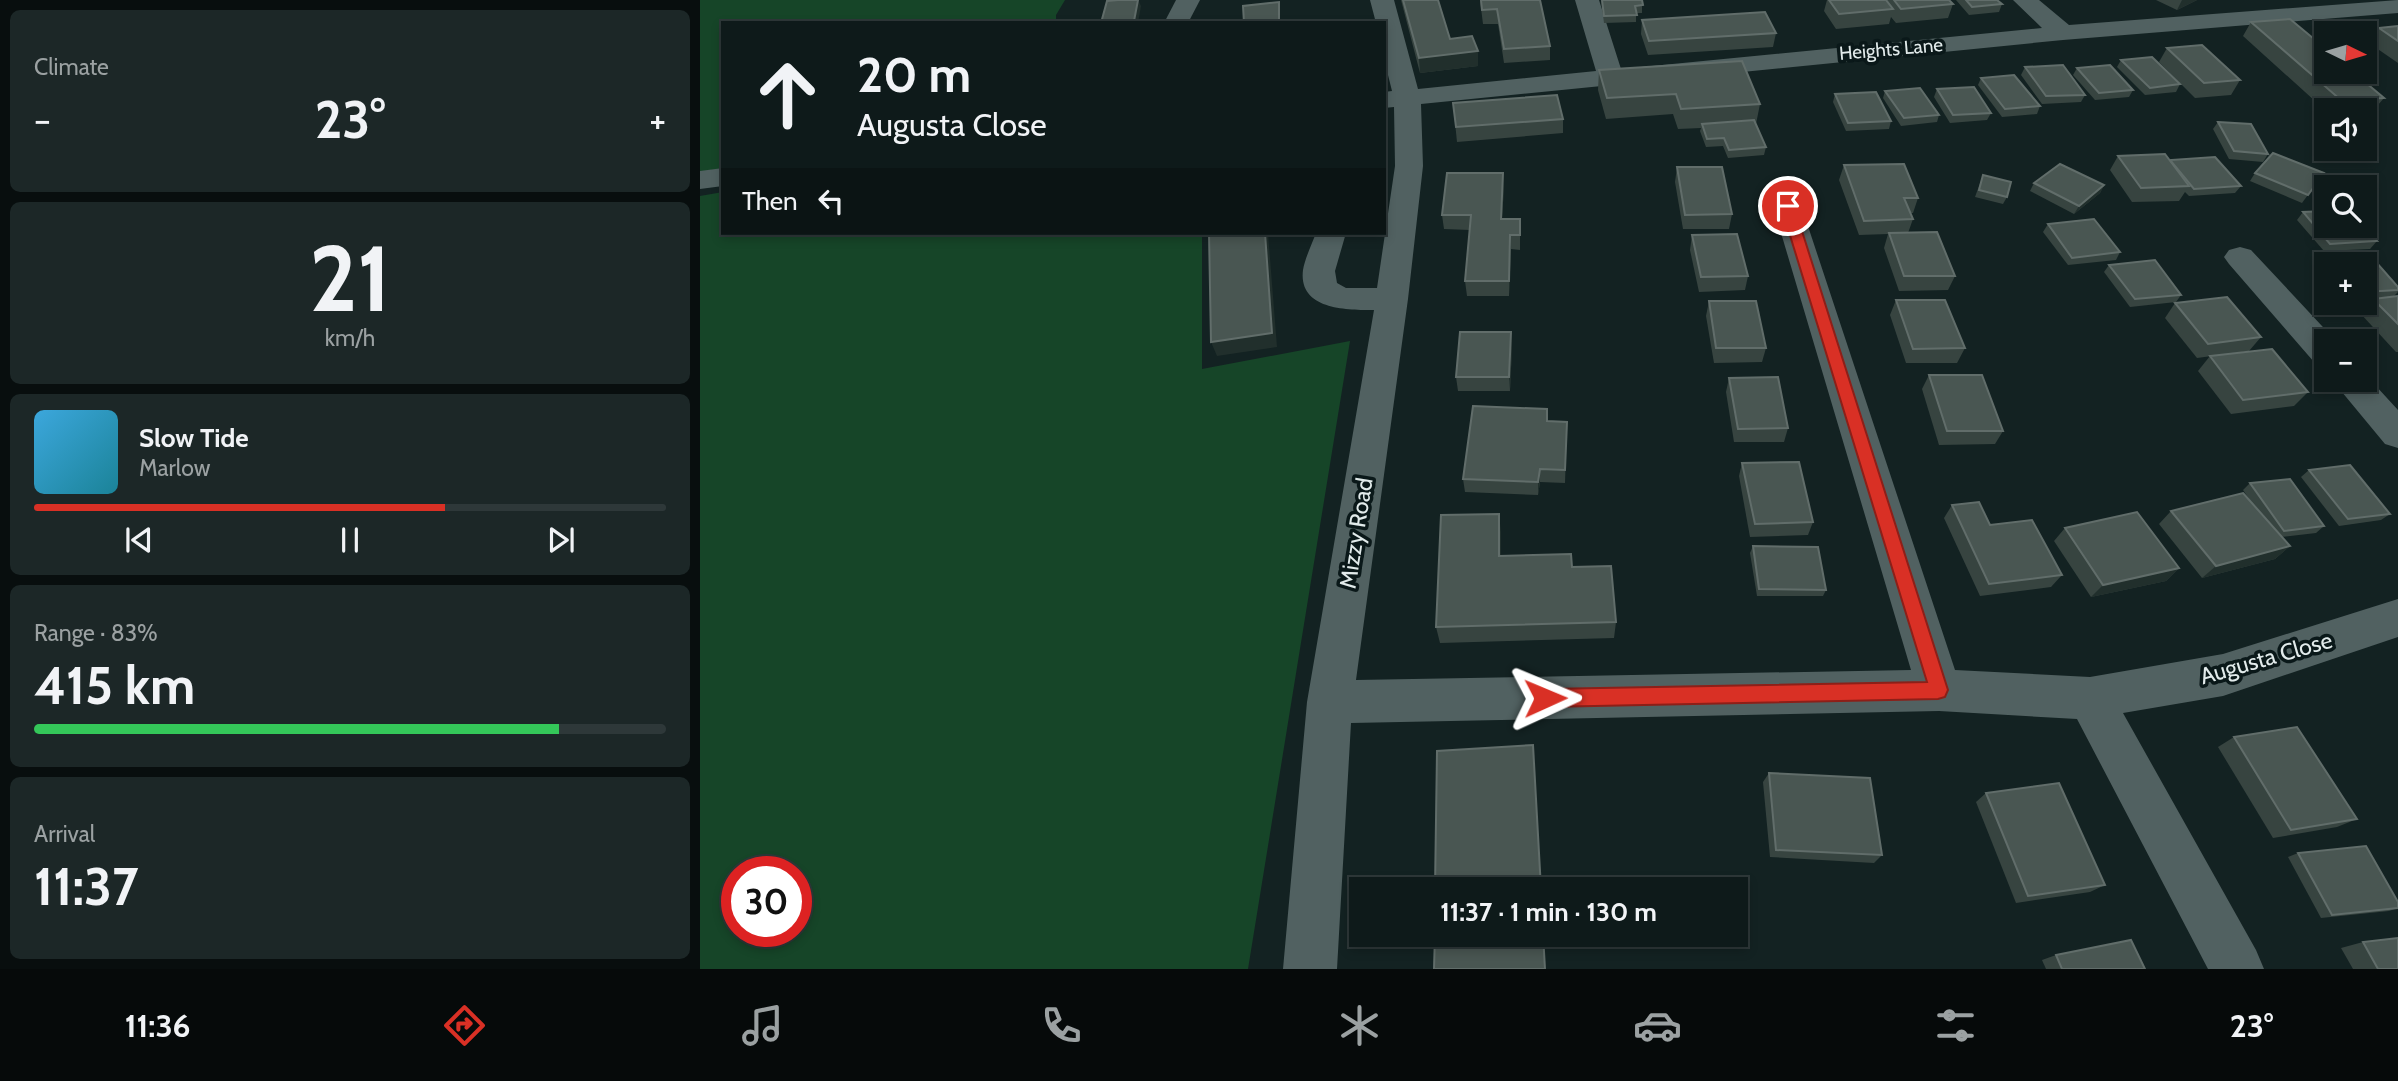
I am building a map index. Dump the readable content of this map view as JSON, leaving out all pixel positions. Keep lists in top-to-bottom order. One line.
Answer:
{"streets":{"street":["Heights Lane","Mizzy Road","Augusta Close"]},"crossings":[["Heights Lane","Mizzy Road"],["Mizzy Road","Augusta Close"]],"north":"right","page":{"tile":["Climate",["21","km/h"],["Range · 83%","415 km"],["Arrival","11:37"]],"map_buttons":["+","−"],"turn":["20 m","Augusta Close"],"heat":["−","23°","+"],"then":"Then","song":["Slow Tide","Marlow"],"limit":"30","trip":"11:37 · 1 min · 130 m","tabs":["11:36","23°"]}}
